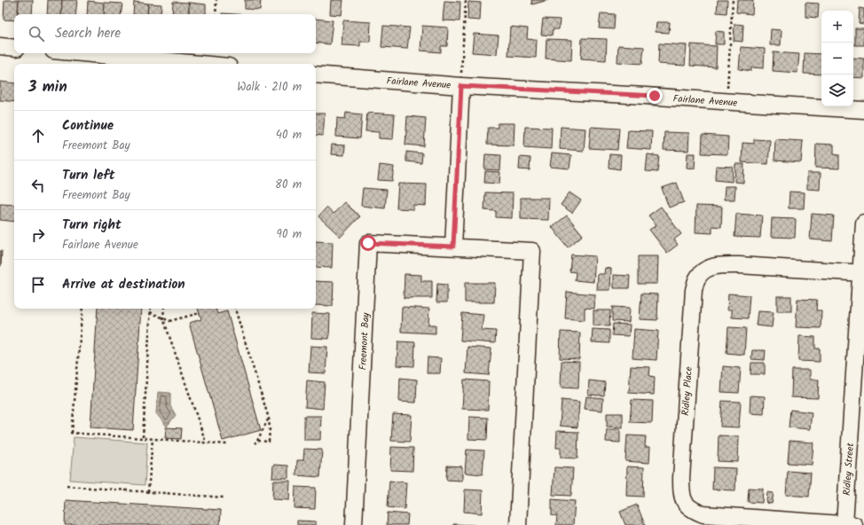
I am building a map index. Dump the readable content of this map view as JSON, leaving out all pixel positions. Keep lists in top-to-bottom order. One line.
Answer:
{"streets":{"street":["Fairlane Avenue","Freemont Bay","Ridley Place","Ridley Street"]},"crossings":[["Ridley Place","Ridley Street"]],"page":{"map_buttons":["+","−"],"search":"Search here","heading":["3 min","Walk · 210 m"],"list":[["Continue","Freemont Bay","40 m"],["Turn left","Freemont Bay","80 m"],["Turn right","Fairlane Avenue","90 m"],"Arrive at destination"]}}
